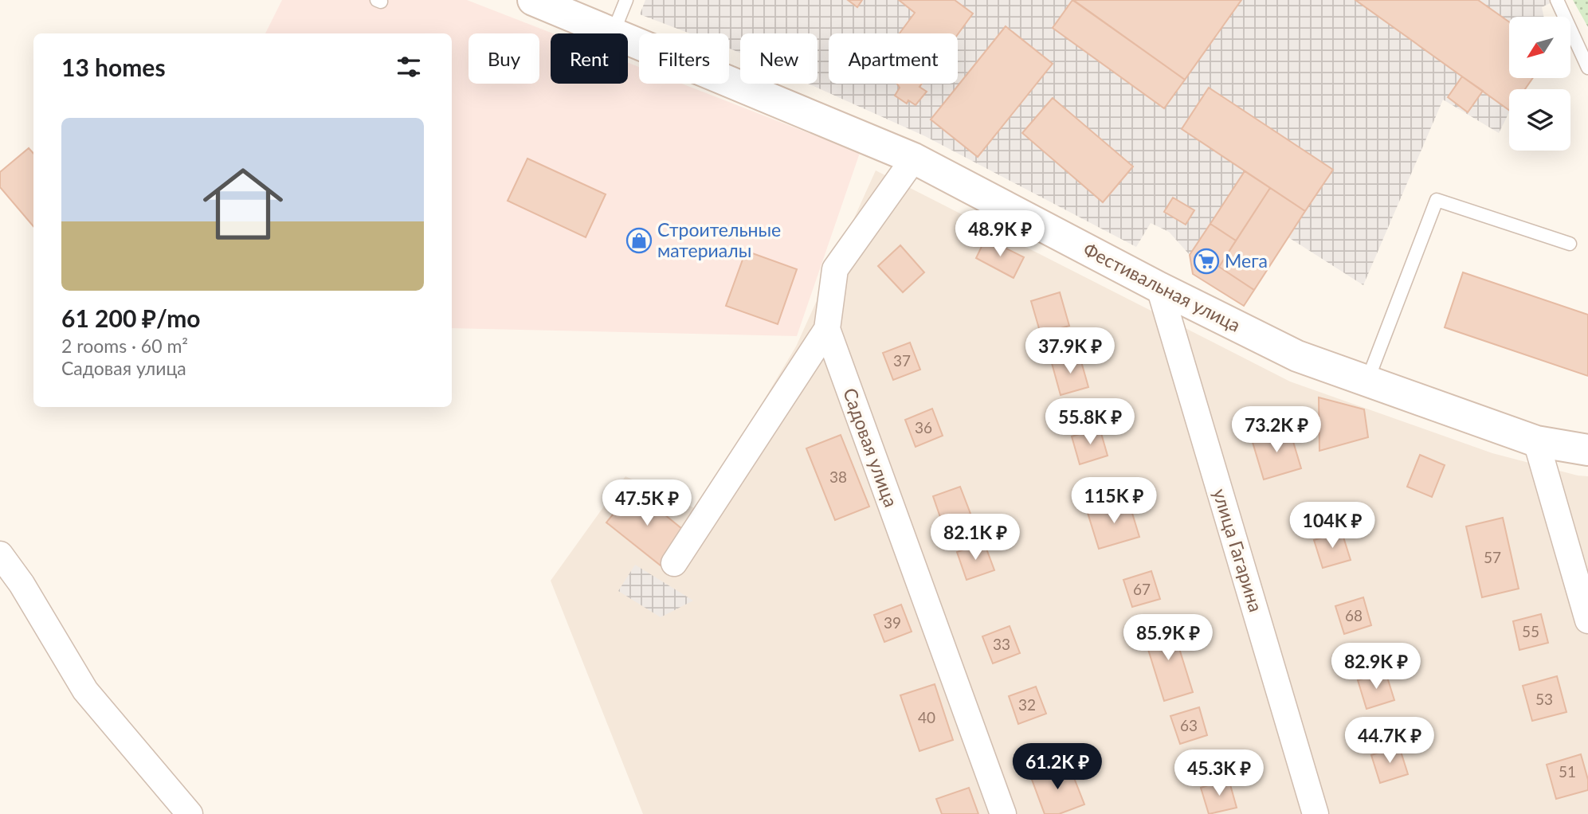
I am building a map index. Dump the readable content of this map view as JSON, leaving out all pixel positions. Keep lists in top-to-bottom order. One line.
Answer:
{"streets":{"main road":["Фестивальная улица"],"street":["Садовая улица","улица Гагарина"]},"crossings":[["Фестивальная улица","Садовая улица"],["Фестивальная улица","улица Гагарина"]],"places":{"shop":["Строительные материалы"],"supermarket":["Мега"]},"house_numbers":["37","36","38","57","67","68","39","55","33","53","32","40","63","51"],"north":"bottom left","page":{"chip":["Buy","Rent","Filters","New","Apartment"],"heading":"13 homes","list":[{"name":"61 200 ₽/mo","note":"2 rooms · 60 m² · Садовая улица"}],"price":["48.9K ₽","37.9K ₽","55.8K ₽","73.2K ₽","115K ₽","47.5K ₽","104K ₽","82.1K ₽","85.9K ₽","82.9K ₽","44.7K ₽","61.2K ₽","45.3K ₽"]}}
